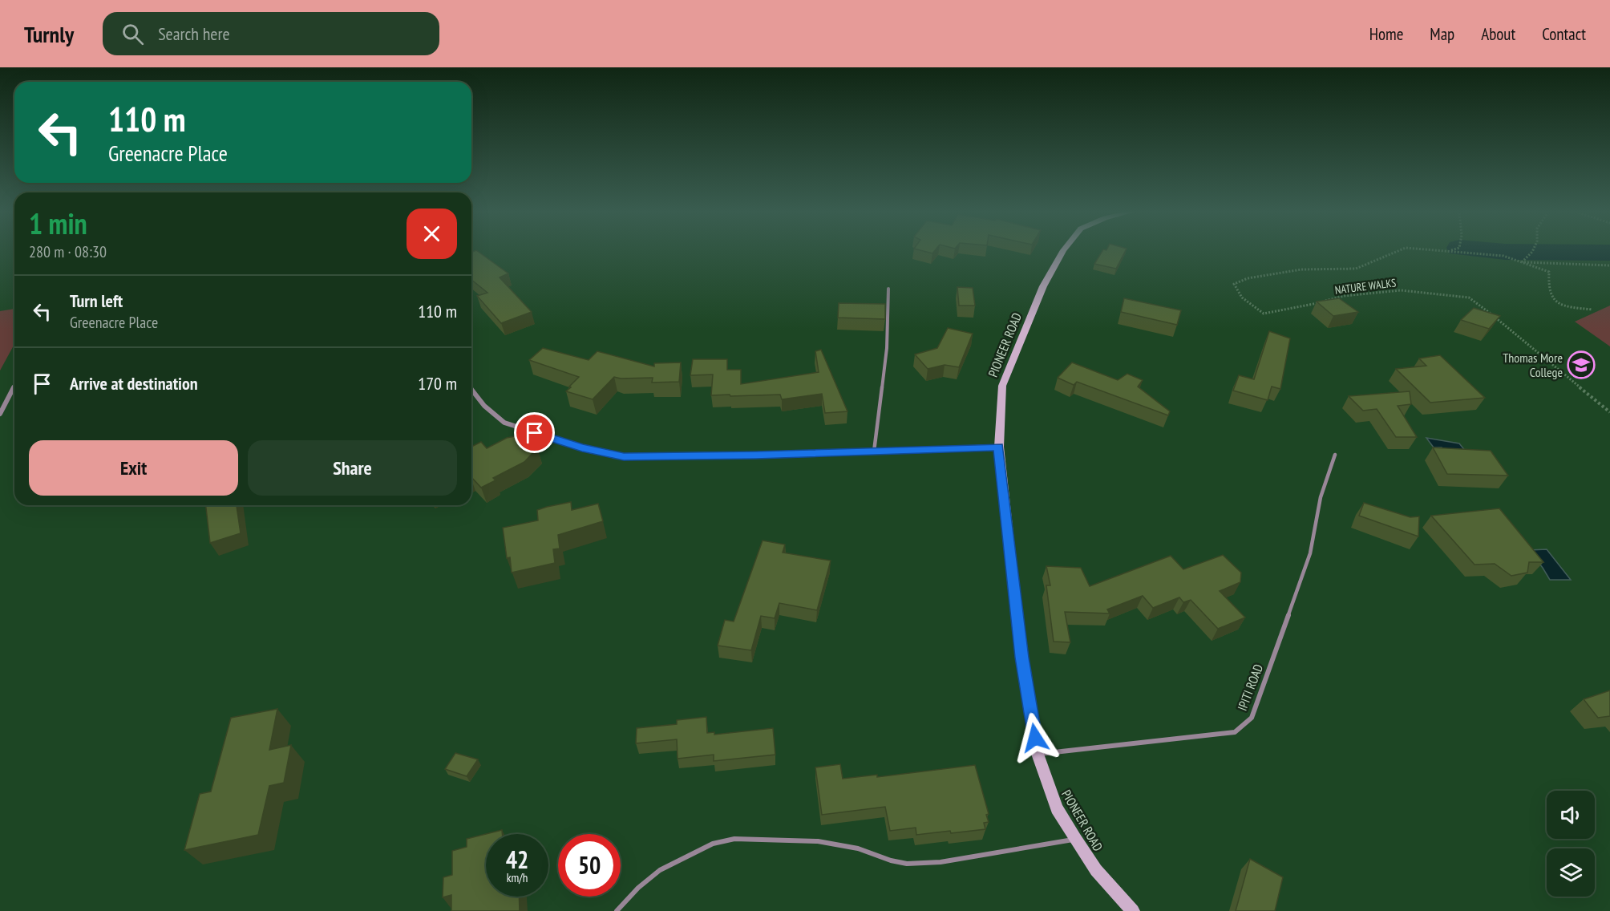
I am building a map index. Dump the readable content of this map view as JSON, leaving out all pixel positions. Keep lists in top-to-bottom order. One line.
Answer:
{"streets":{"main road":["PIONEER ROAD"],"lane":["IPITI ROAD"],"path":["NATURE WALKS"]},"crossings":[["PIONEER ROAD","IPITI ROAD"]],"places":{"school or university":["Thomas More College"]},"page":{"header":"Turnly","search":"Search here","nav":["Home","Map","About","Contact"],"turn":["110 m","Greenacre Place"],"heading":["1 min","280 m · 08:30"],"list":[{"name":"Turn left","note":"Greenacre Place","value":"110 m"},{"name":"Arrive at destination","value":"170 m"}],"buttons":["Exit","Share"],"speed":"42 km/h","limit":"50"}}
